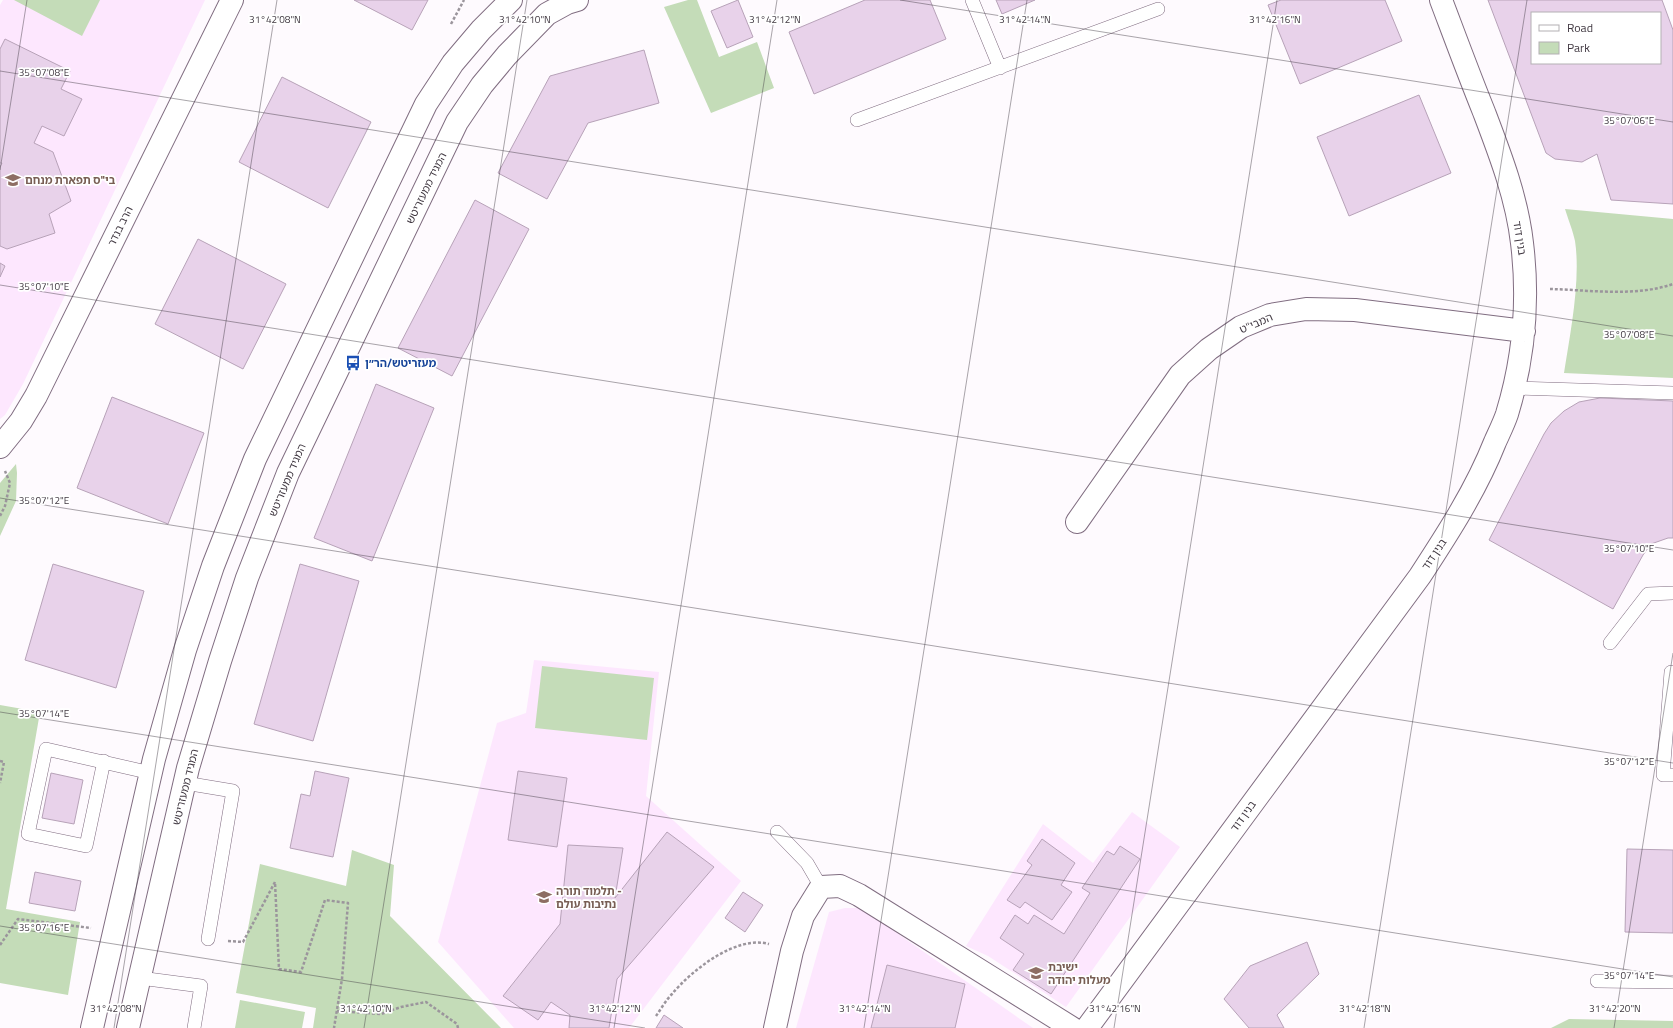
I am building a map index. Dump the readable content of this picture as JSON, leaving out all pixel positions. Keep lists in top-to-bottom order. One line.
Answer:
{"streets":{"street":["המגיד ממעזריטש","הרב בנדר","בנין דוד","המבי\"ט"]},"crossings":[["בנין דוד","המבי\"ט"]],"places":{"school or university":["בי\"ס תפארת מנחם","תלמוד תורה - נתיבות עולם","ישיבת מעלות יהודה"],"bus stop":["מעזריטש/הר״ן"]},"legend":["Road","Park"],"coordinates":["31°42'08\"N","31°42'10\"N","31°42'12\"N","31°42'14\"N","31°42'16\"N","35°07'08\"E","35°07'06\"E","35°07'10\"E","35°07'12\"E","35°07'14\"E","35°07'16\"E","31°42'18\"N","31°42'20\"N"]}
